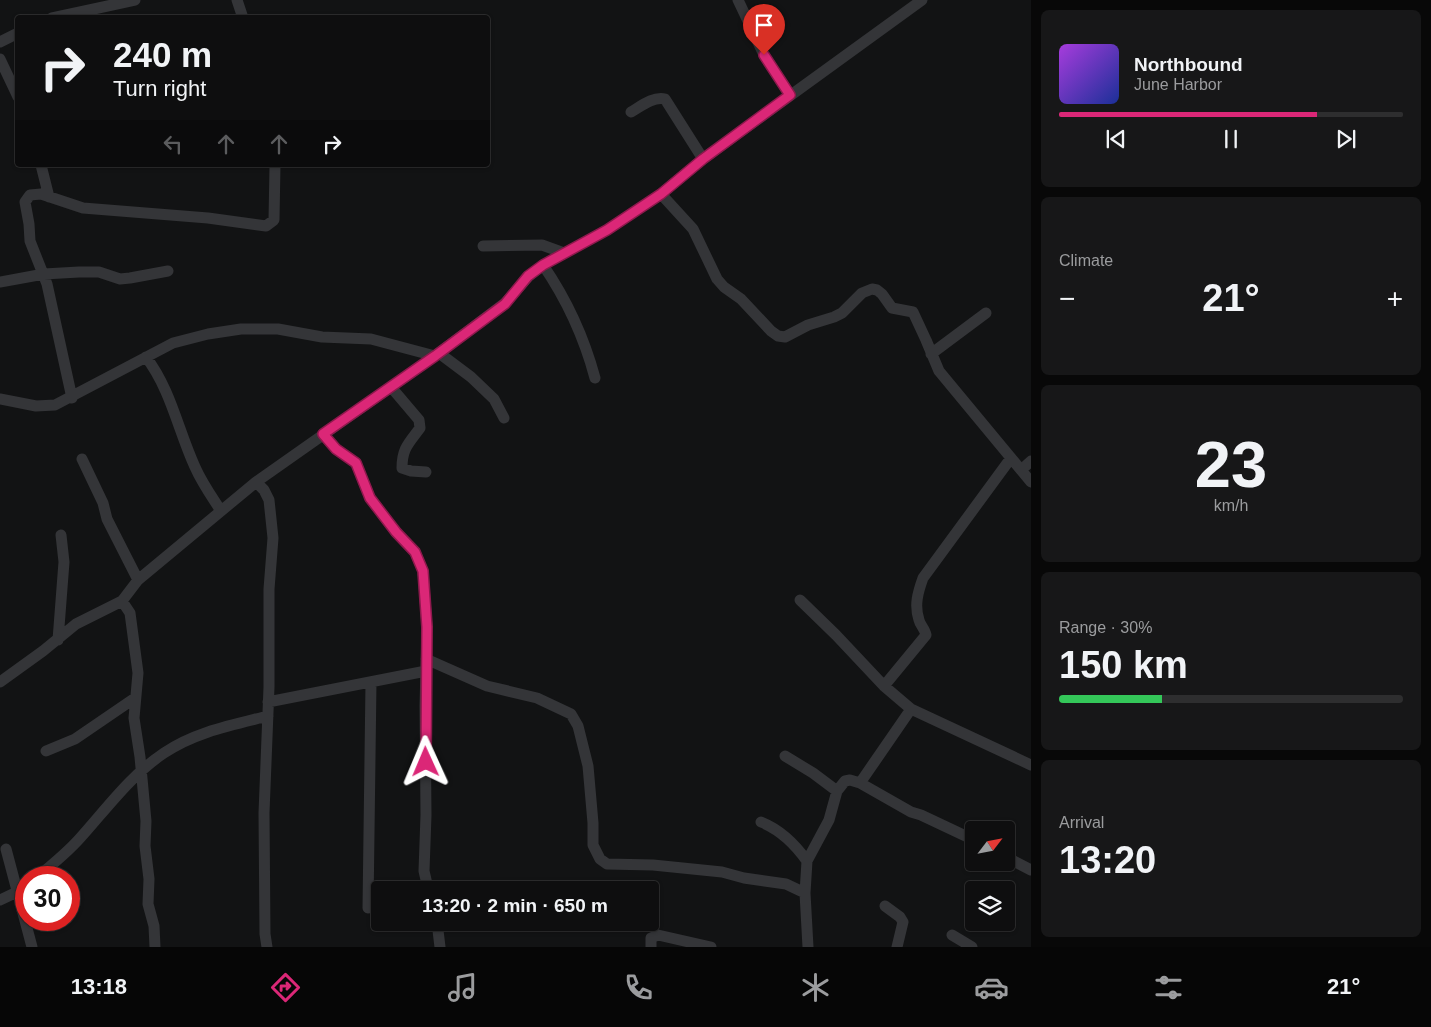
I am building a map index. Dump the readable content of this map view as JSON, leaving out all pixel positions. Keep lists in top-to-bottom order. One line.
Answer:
{"north":"top right","page":{"turn":["240 m","Turn right"],"song":["Northbound","June Harbor"],"tile":["Climate",["23","km/h"],["Range · 30%","150 km"],["Arrival","13:20"]],"heat":["−","21°","+"],"limit":"30","trip":"13:20 · 2 min · 650 m","tabs":["13:18","21°"]}}
